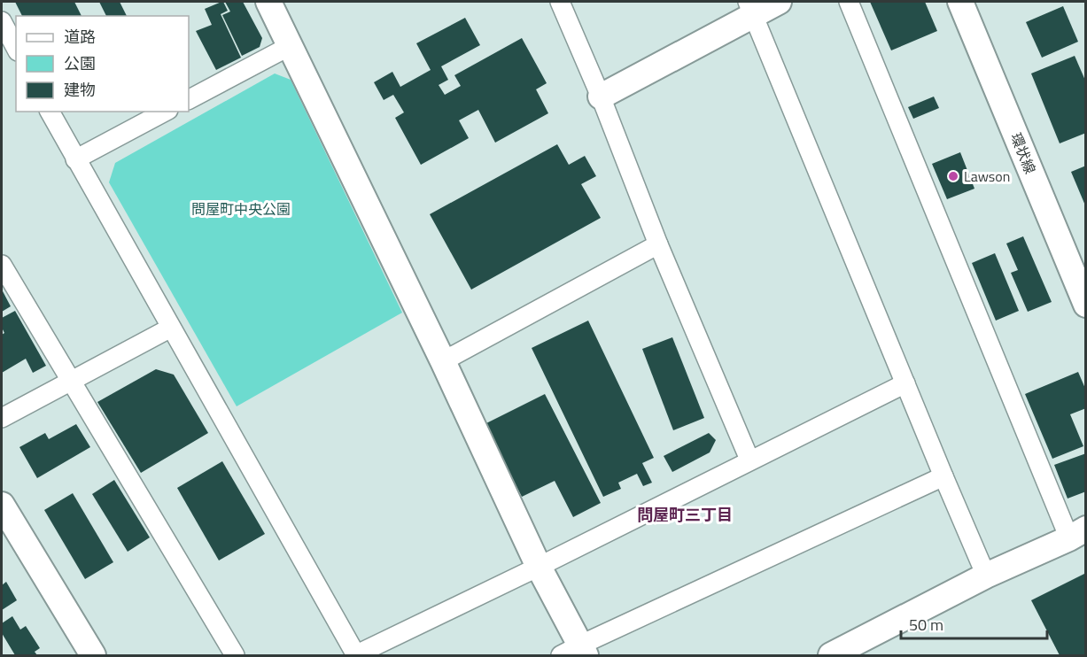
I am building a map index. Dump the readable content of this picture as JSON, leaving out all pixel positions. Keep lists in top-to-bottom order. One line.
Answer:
{"streets":{"street":["環状線"]},"districts":["問屋町三丁目"],"parks":["問屋町中央公園"],"places":["Lawson"],"legend":["道路","公園","建物"],"scale_bar":"50 m"}
